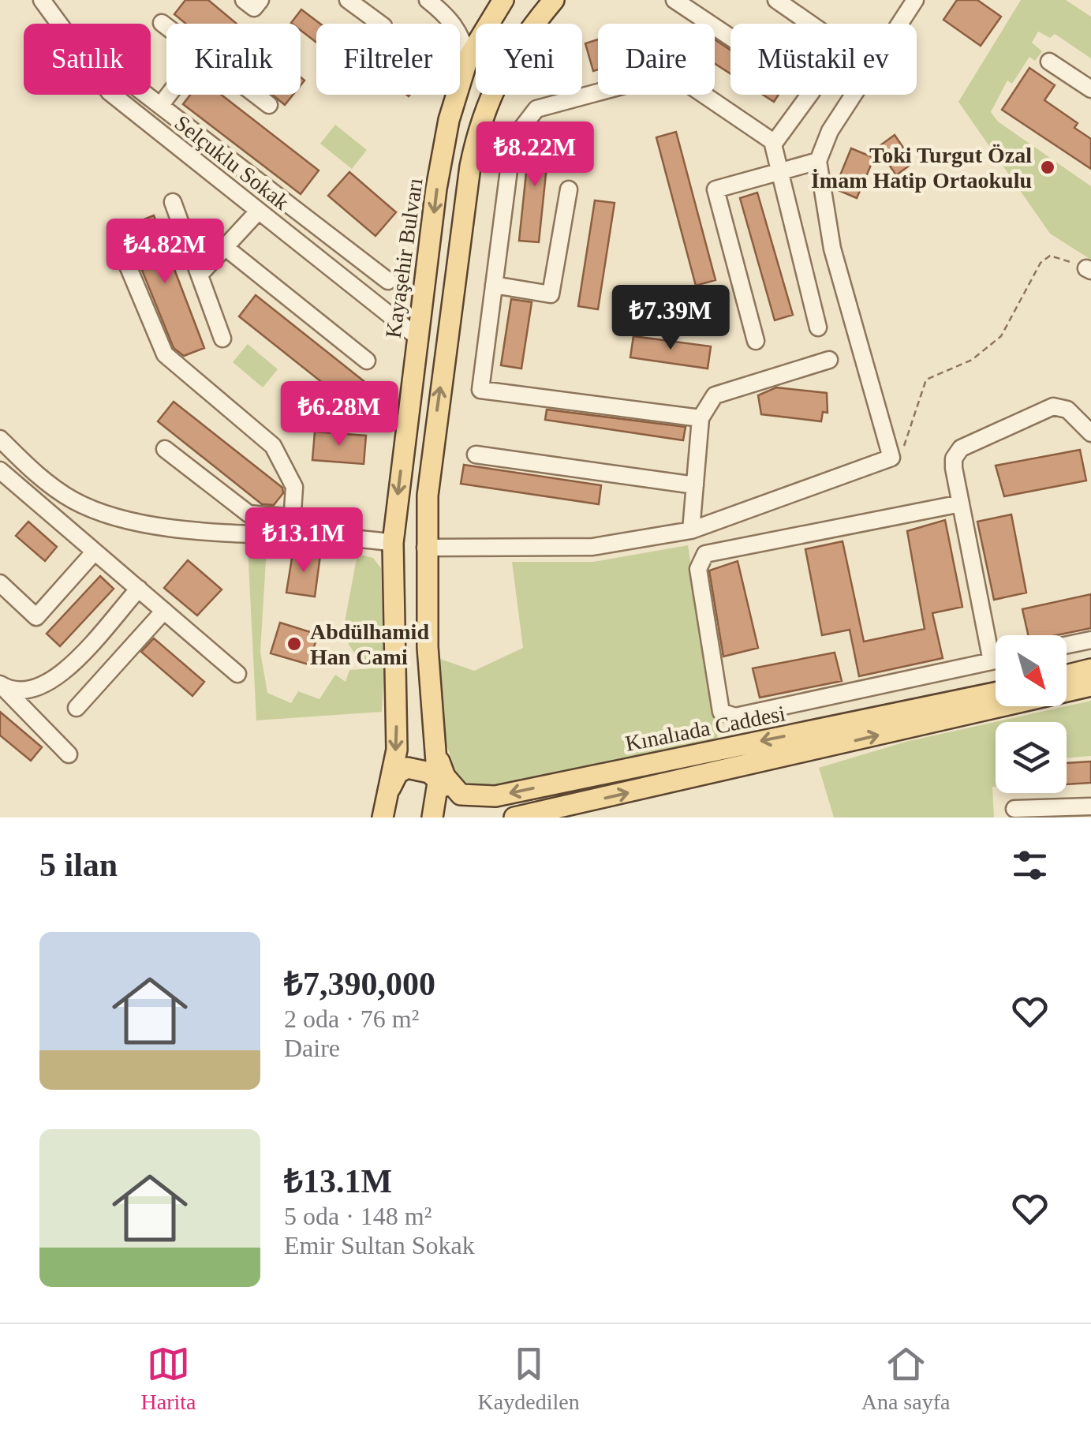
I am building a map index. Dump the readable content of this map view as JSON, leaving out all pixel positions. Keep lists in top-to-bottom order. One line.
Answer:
{"streets":{"main road":["Kayaşehir Bulvarı","Kınalıada Caddesi"],"street":["Selçuklu Sokak"]},"crossings":[["Selçuklu Sokak","Kayaşehir Bulvarı"]],"places":["Toki Turgut Özal İmam Hatip Ortaokulu","Abdülhamid Han Cami"],"north":"bottom right","page":{"chip":["Satılık","Kiralık","Filtreler","Yeni","Daire","Müstakil ev"],"price":["₺8.22M","₺4.82M","₺7.39M","₺6.28M","₺13.1M"],"heading":"5 ilan","list":[{"name":"₺7,390,000","note":"2 oda · 76 m² · Daire"},{"name":"₺13.1M","note":"5 oda · 148 m² · Emir Sultan Sokak"}],"tabs":["Harita","Kaydedilen","Ana sayfa"]}}
